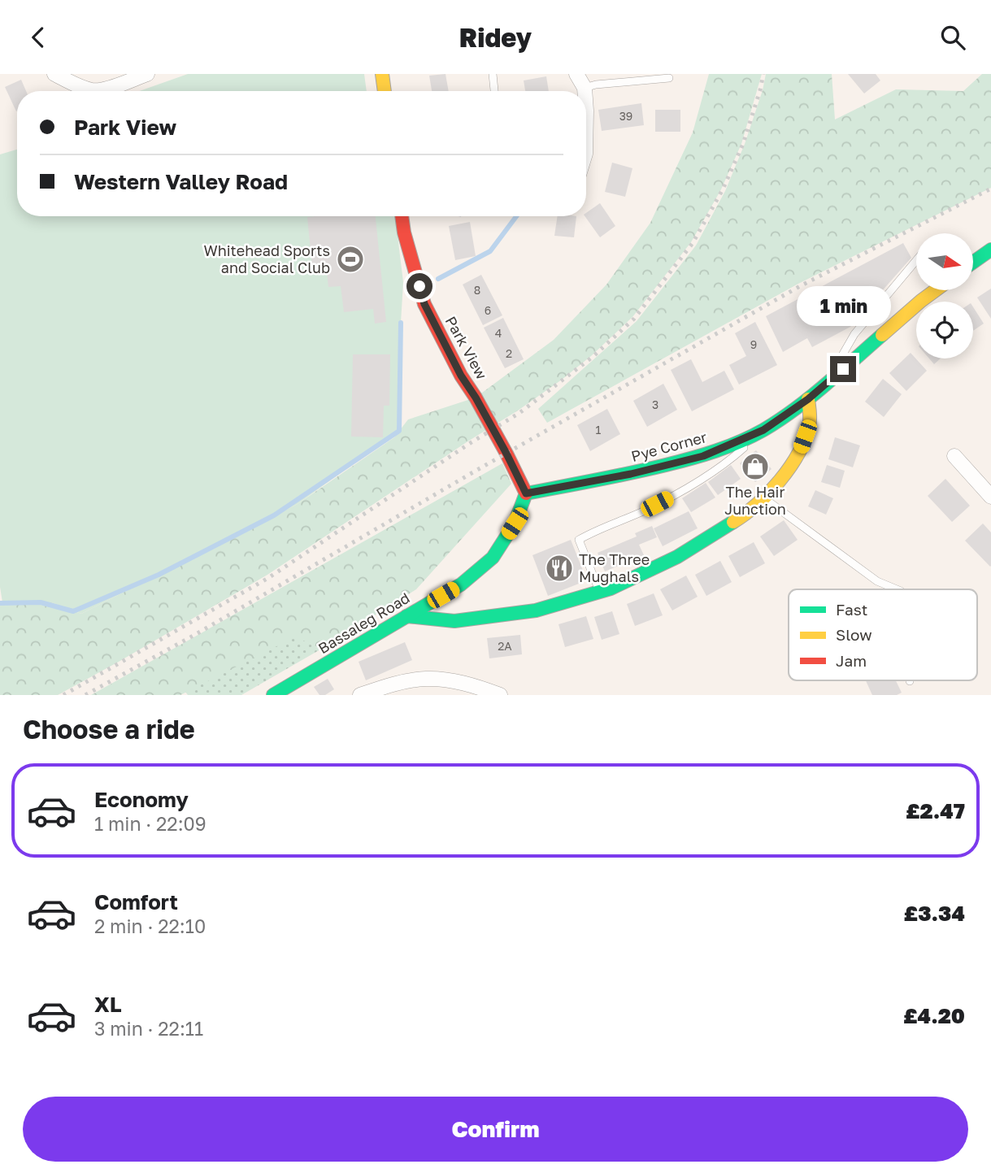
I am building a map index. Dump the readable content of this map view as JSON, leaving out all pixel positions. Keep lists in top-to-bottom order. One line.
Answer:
{"streets":{"street":["Park View","Pye Corner","Bassaleg Road"]},"crossings":[["Park View","Pye Corner"],["Park View","Bassaleg Road"],["Pye Corner","Bassaleg Road"]],"places":{"sports":["Whitehead Sports and Social Club"],"shop":["The Hair Junction"],"restaurant":["The Three Mughals"]},"house_numbers":["39","8","6","4","9","2","3","1","2A"],"legend":["Fast","Slow","Jam"],"north":"right","page":{"header":"Ridey","banner":["Park View","Western Valley Road"],"bubble":"1 min","heading":"Choose a ride","list":[{"name":"Economy","note":"1 min · 22:09","value":"£2.47"},{"name":"Comfort","note":"2 min · 22:10","value":"£3.34"},{"name":"XL","note":"3 min · 22:11","value":"£4.20"}],"buttons":"Confirm"}}
